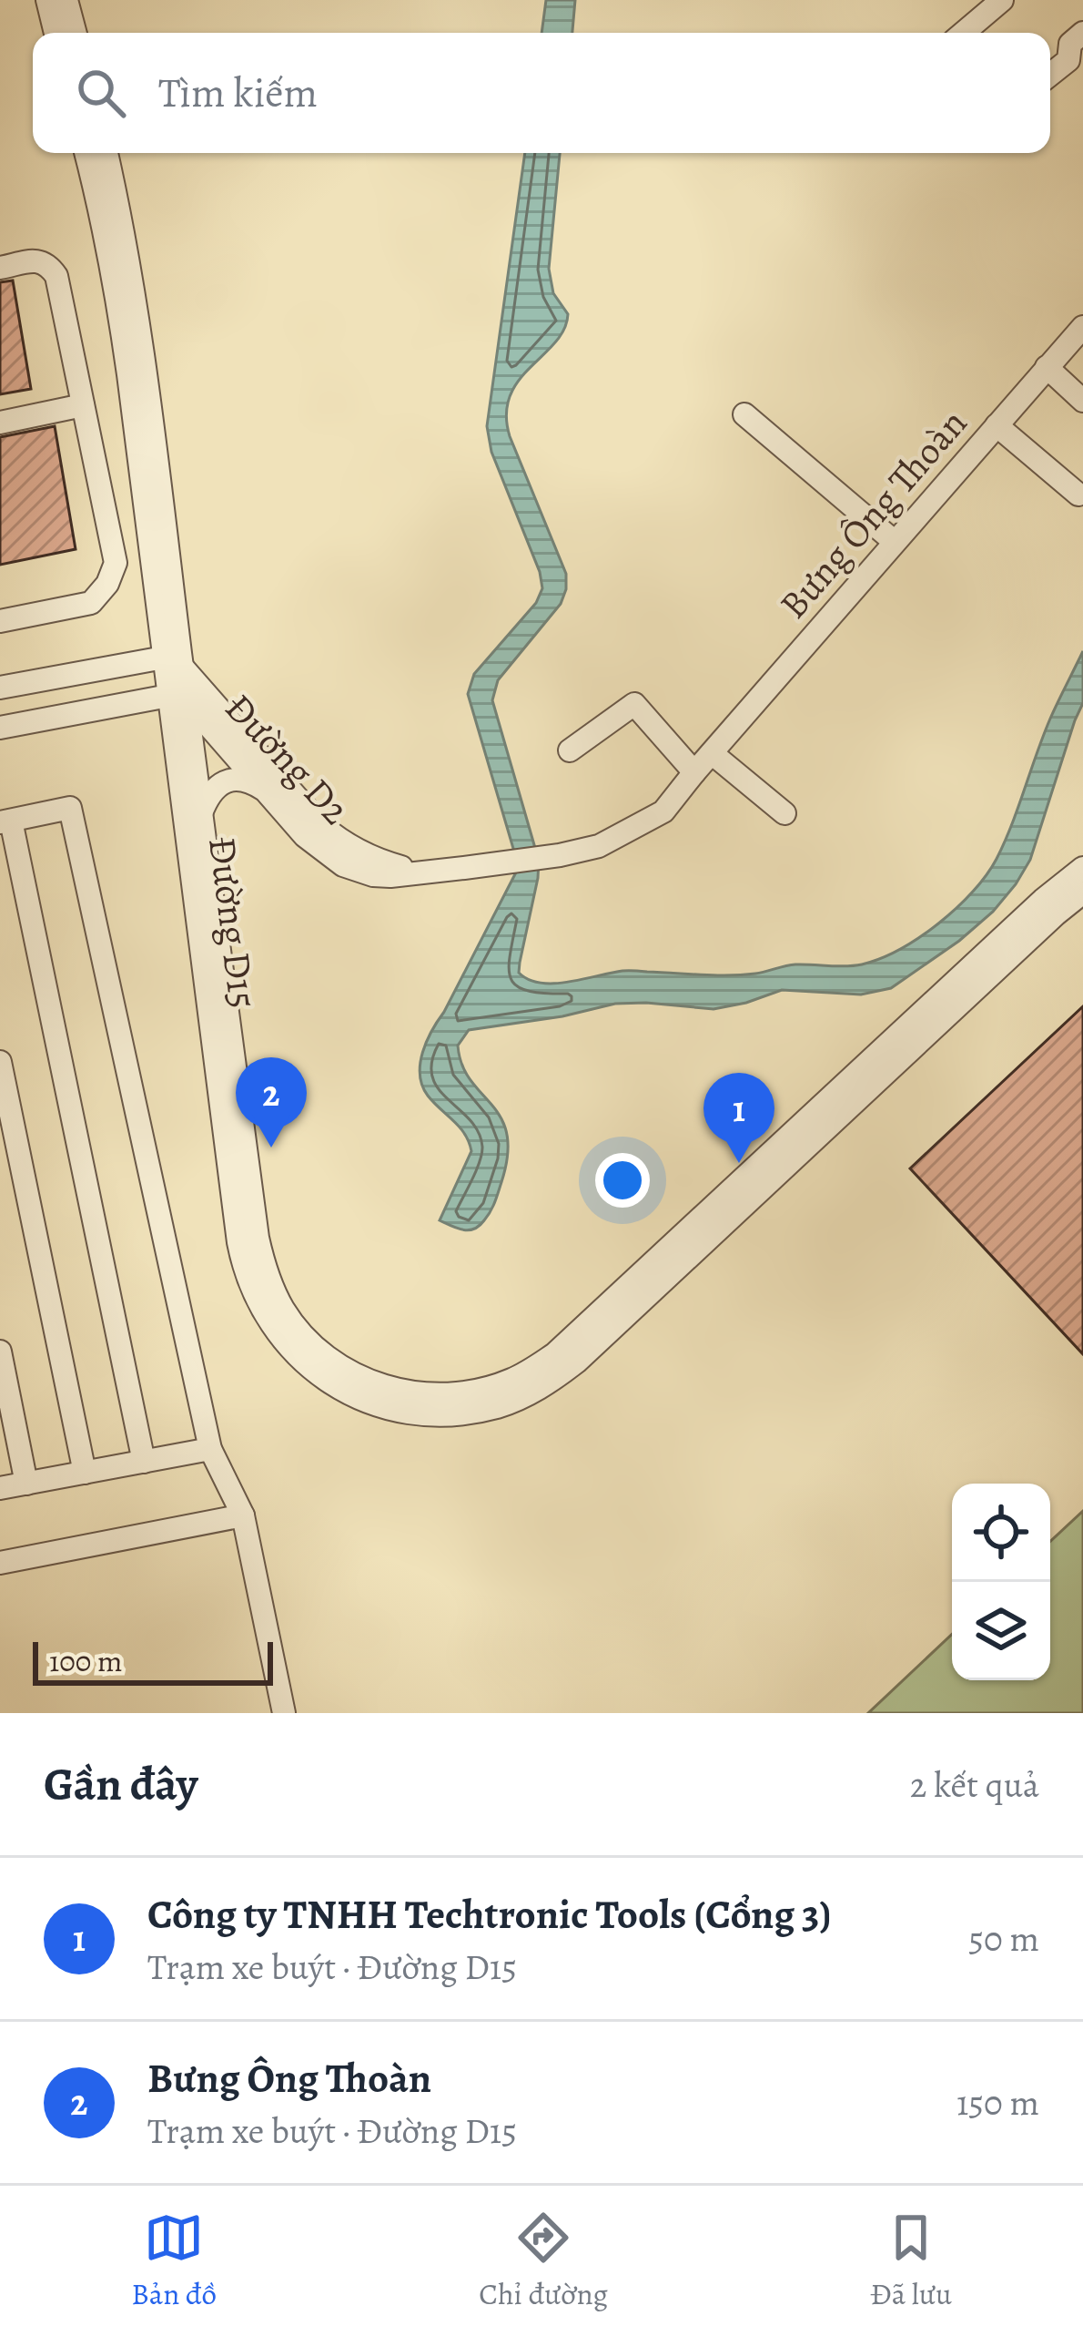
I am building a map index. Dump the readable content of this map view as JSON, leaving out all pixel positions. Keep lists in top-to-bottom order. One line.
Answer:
{"streets":{"street":["Bưng Ông Thoàn","Đường D2","Đường D15"]},"crossings":[["Bưng Ông Thoàn","Đường D2"],["Đường D2","Đường D15"]],"scale_bar":"100 m","page":{"search":"Tìm kiếm","pins":["2","1"],"scale":"100 m","heading":["Gần đây","2 kết quả"],"list":[{"mark":"1","name":"Công ty TNHH Techtronic Tools (Cổng 3)","note":"Trạm xe buýt · Đường D15","value":"50 m"},{"mark":"2","name":"Bưng Ông Thoàn","note":"Trạm xe buýt · Đường D15","value":"150 m"}],"nav":["Bản đồ","Chỉ đường","Đã lưu"]}}
